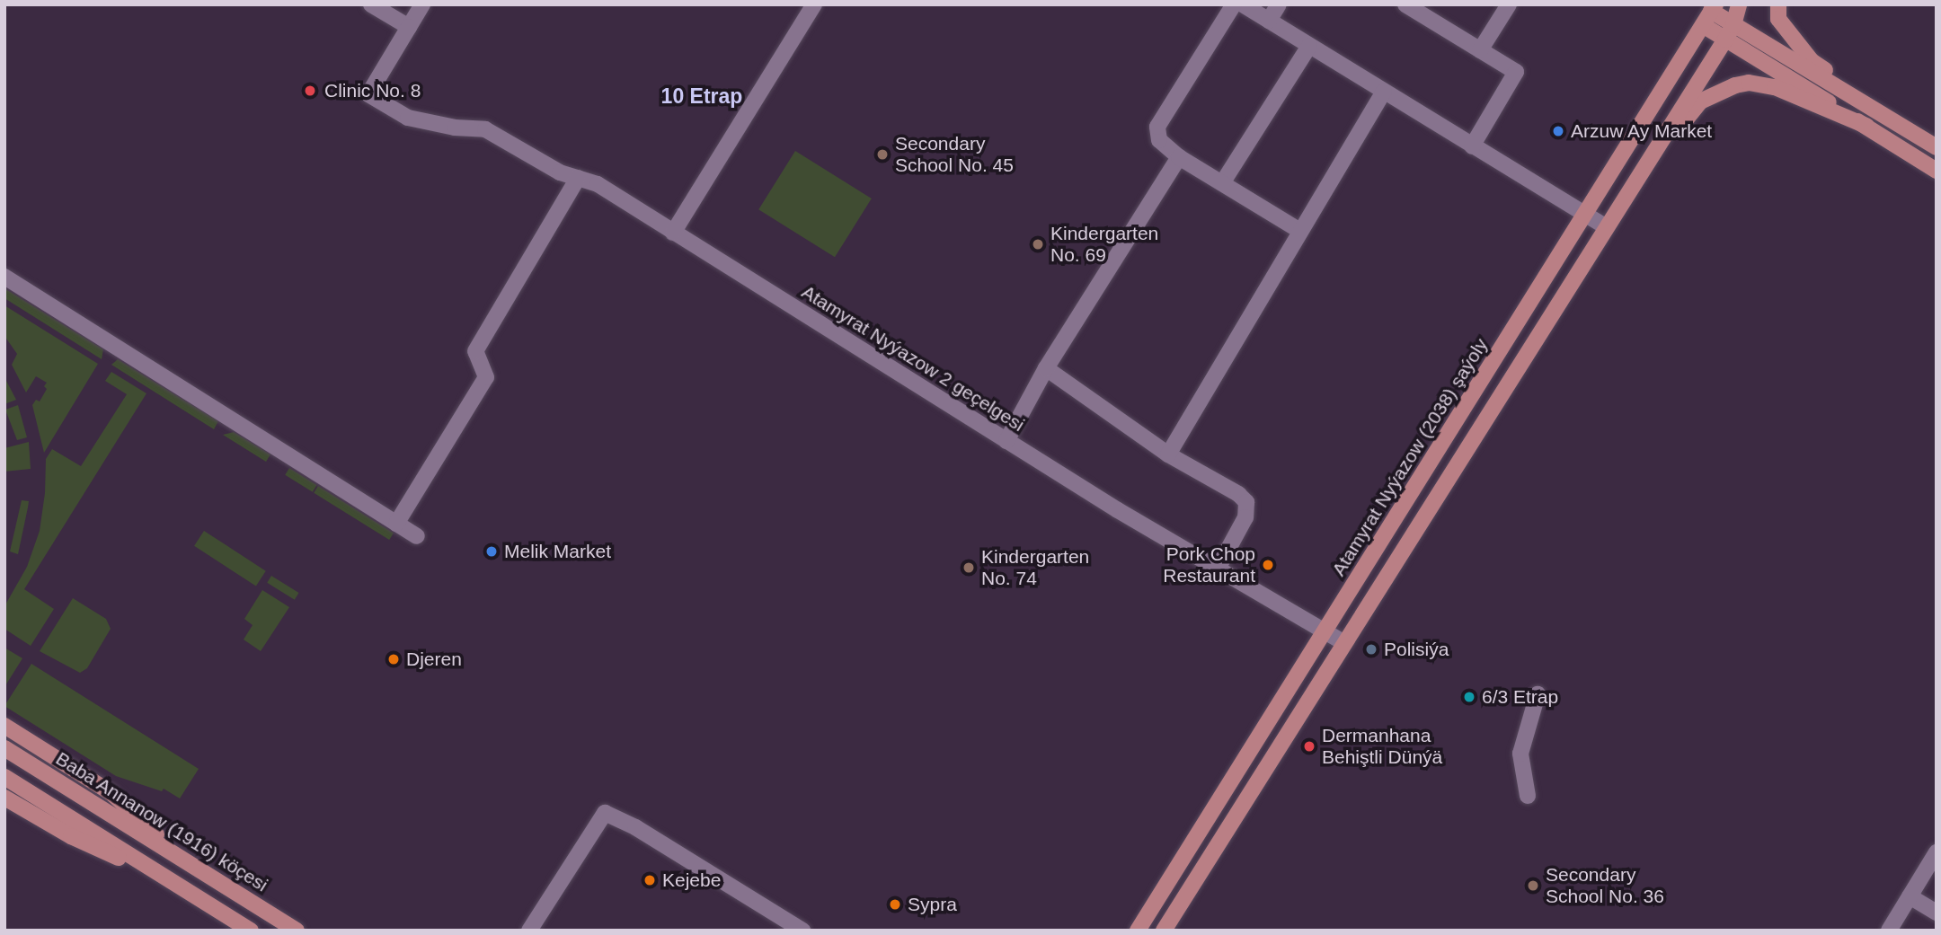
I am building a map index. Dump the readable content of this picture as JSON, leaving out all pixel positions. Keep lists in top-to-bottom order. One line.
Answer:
{"streets":{"main road":["Atamyrat Nyýazow (2038) şaýoly","Baba Annanow (1916) köçesi"],"street":["Atamyrat Nyýazow 2 geçelgesi"]},"crossings":[["Atamyrat Nyýazow 2 geçelgesi","Atamyrat Nyýazow (2038) şaýoly"]],"districts":["10 Etrap"],"places":["Clinic No. 8","Arzuw Ay Market","Secondary School No. 45","Kindergarten No. 69","Melik Market","Pork Chop Restaurant","Kindergarten No. 74","Polisiýa","Djeren","6/3 Etrap","Dermanhana Behiştli Dünýä","Kejebe","Secondary School No. 36","Sypra"]}
